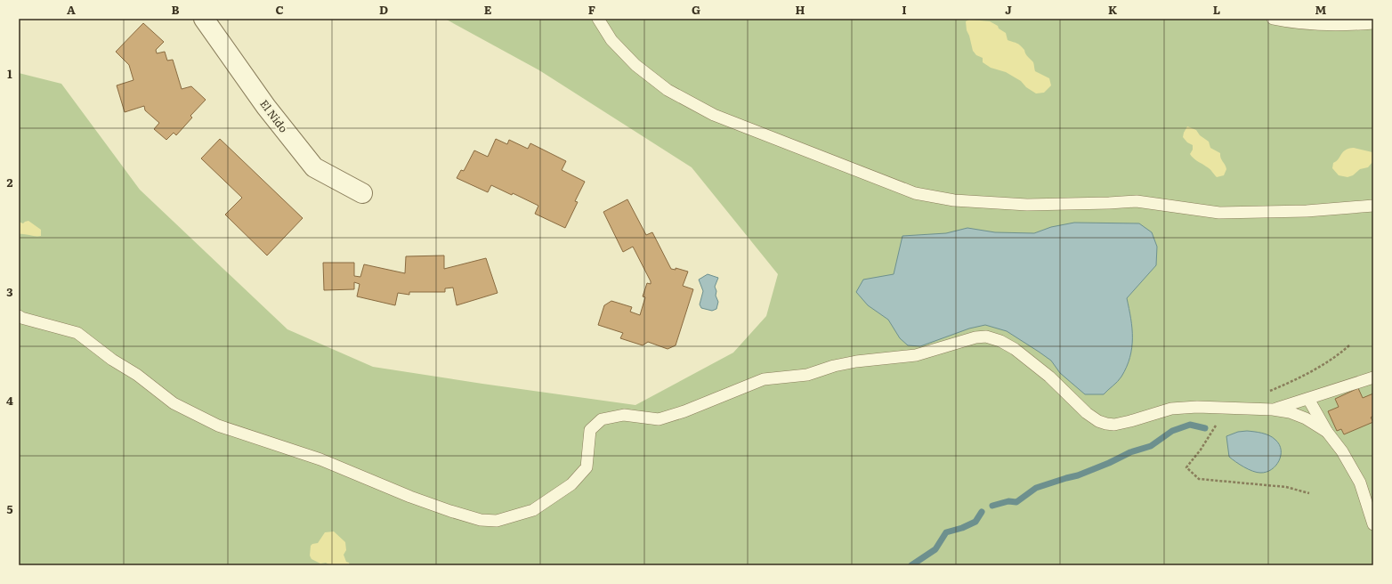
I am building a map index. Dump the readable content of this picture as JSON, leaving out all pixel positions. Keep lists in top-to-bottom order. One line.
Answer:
{"streets":{"street":["El Nido"]},"grid":{"columns":["A","B","C","D","E","F","G","H","I","J","K","L","M"],"rows":["1","2","3","4","5"]}}
